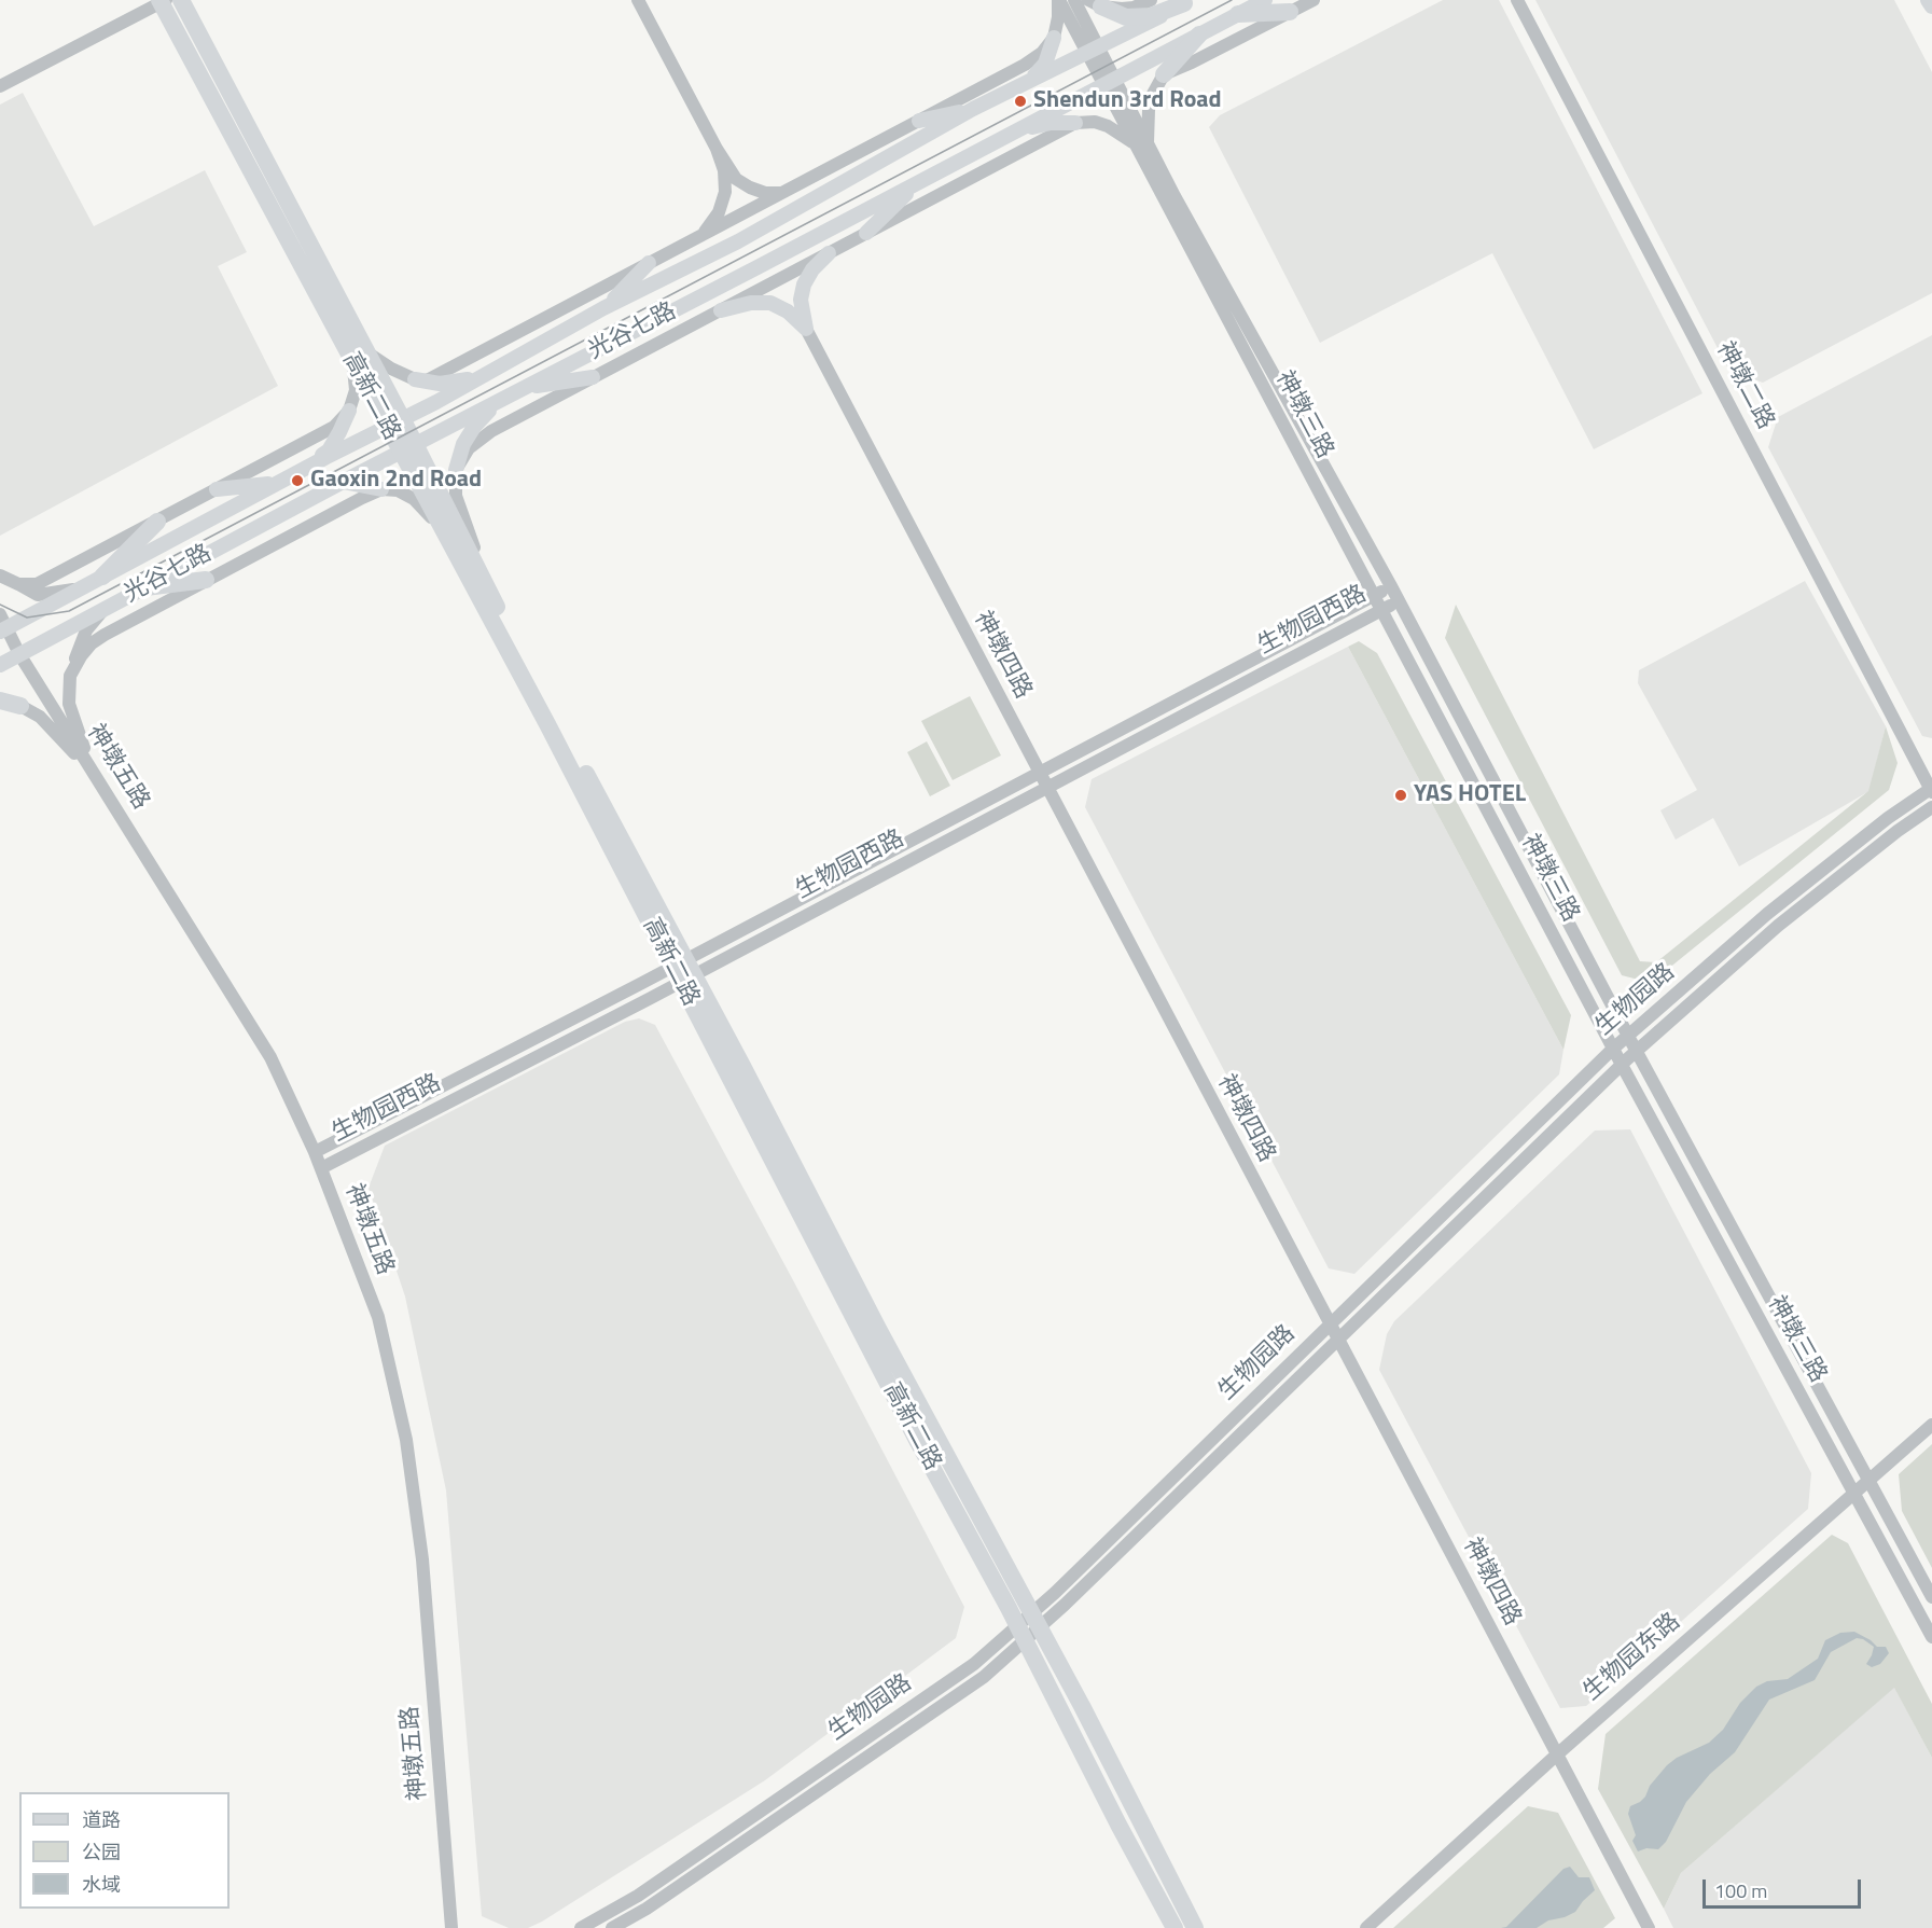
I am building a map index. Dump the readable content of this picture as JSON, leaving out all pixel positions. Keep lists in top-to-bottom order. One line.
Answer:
{"streets":{"main road":["光谷七路","高新二路"],"street":["神墩二路","神墩三路","生物园西路","神墩四路","神墩五路","生物园路","生物园东路"]},"crossings":[["光谷七路","高新二路"],["光谷七路","神墩三路"],["光谷七路","神墩五路"],["神墩二路","生物园路"],["高新二路","生物园西路"],["高新二路","生物园路"],["神墩三路","生物园西路"],["神墩三路","生物园路"],["神墩三路","生物园东路"],["生物园西路","神墩四路"],["生物园西路","神墩五路"],["神墩四路","生物园路"],["神墩四路","生物园东路"]],"places":["Shendun 3rd Road","Gaoxin 2nd Road","YAS HOTEL"],"legend":["道路","公园","水域"],"scale_bar":"100 m"}
